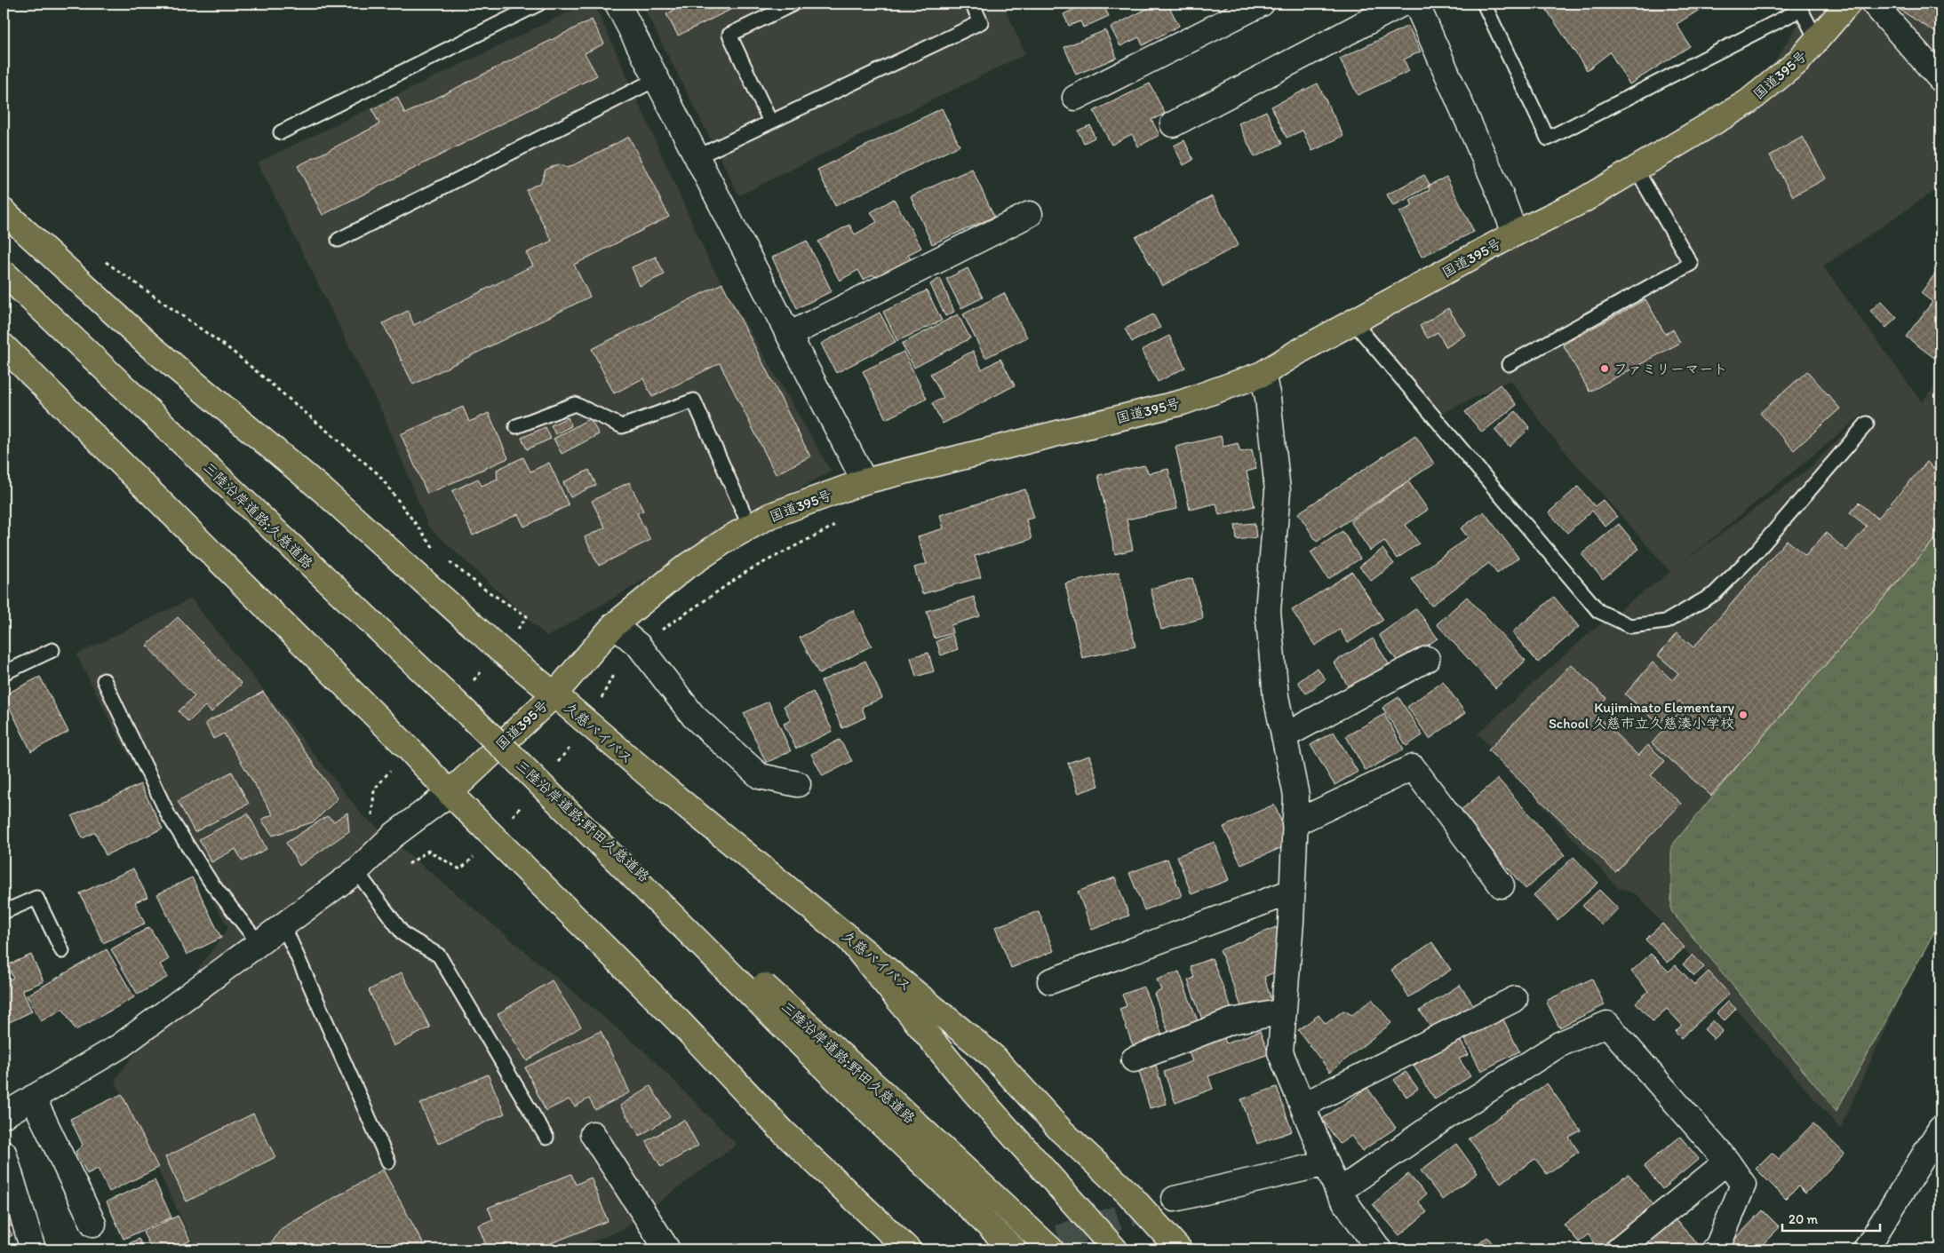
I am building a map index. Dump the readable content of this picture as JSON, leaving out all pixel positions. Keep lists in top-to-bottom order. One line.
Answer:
{"streets":{"highway":["国道395号","三陸沿岸道路;久慈道路","久慈バイパス","三陸沿岸道路;野田久慈道路"]},"crossings":[["国道395号","久慈バイパス"],["三陸沿岸道路;久慈道路","三陸沿岸道路;野田久慈道路"]],"places":["ファミリーマート","Kujiminato Elementary School 久慈市立久慈湊小学校"],"scale_bar":"20 m"}
